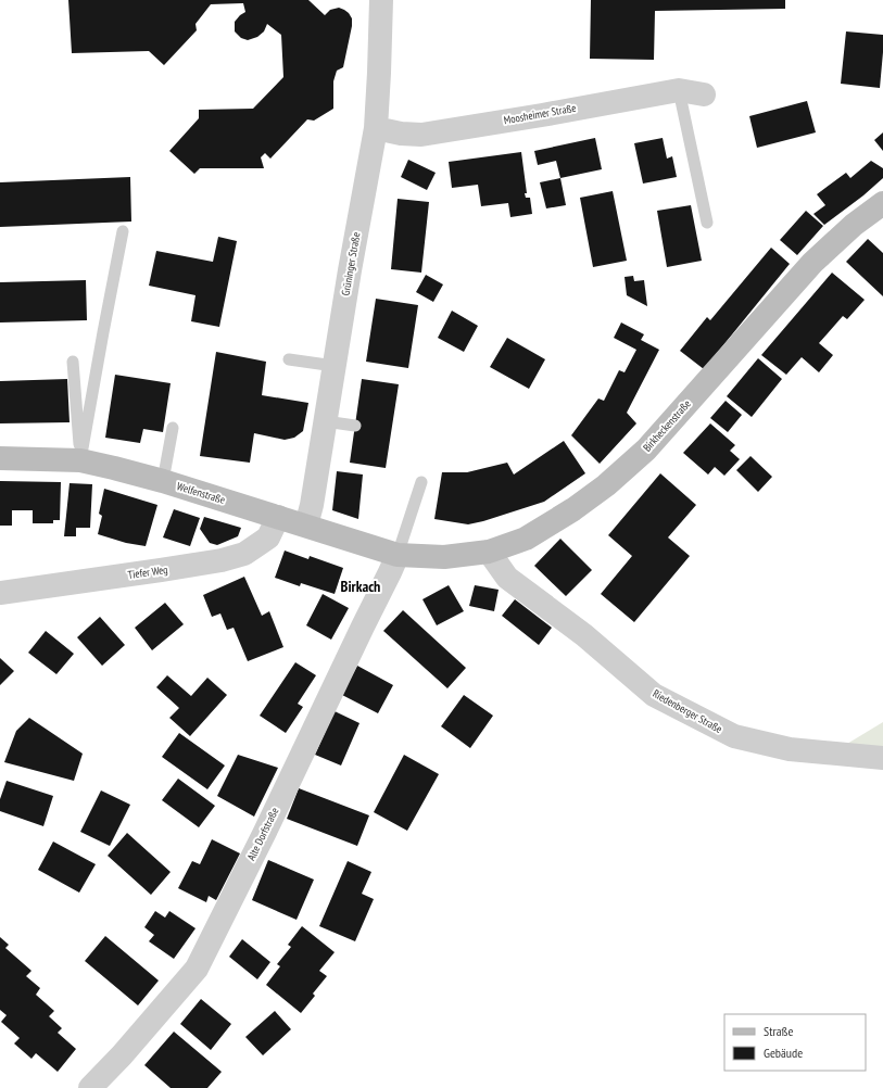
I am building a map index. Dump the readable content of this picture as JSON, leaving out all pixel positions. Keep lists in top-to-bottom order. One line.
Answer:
{"streets":{"street":["Moosheimer Straße","Grüninger Straße","Birkheckenstraße","Welfenstraße","Tiefer Weg","Riedenberger Straße","Alte Dorfstraße"]},"crossings":[["Moosheimer Straße","Grüninger Straße"],["Grüninger Straße","Welfenstraße"],["Birkheckenstraße","Welfenstraße"],["Birkheckenstraße","Riedenberger Straße"],["Birkheckenstraße","Alte Dorfstraße"],["Welfenstraße","Tiefer Weg"],["Welfenstraße","Alte Dorfstraße"]],"districts":["Birkach"],"legend":["Straße","Gebäude"]}
